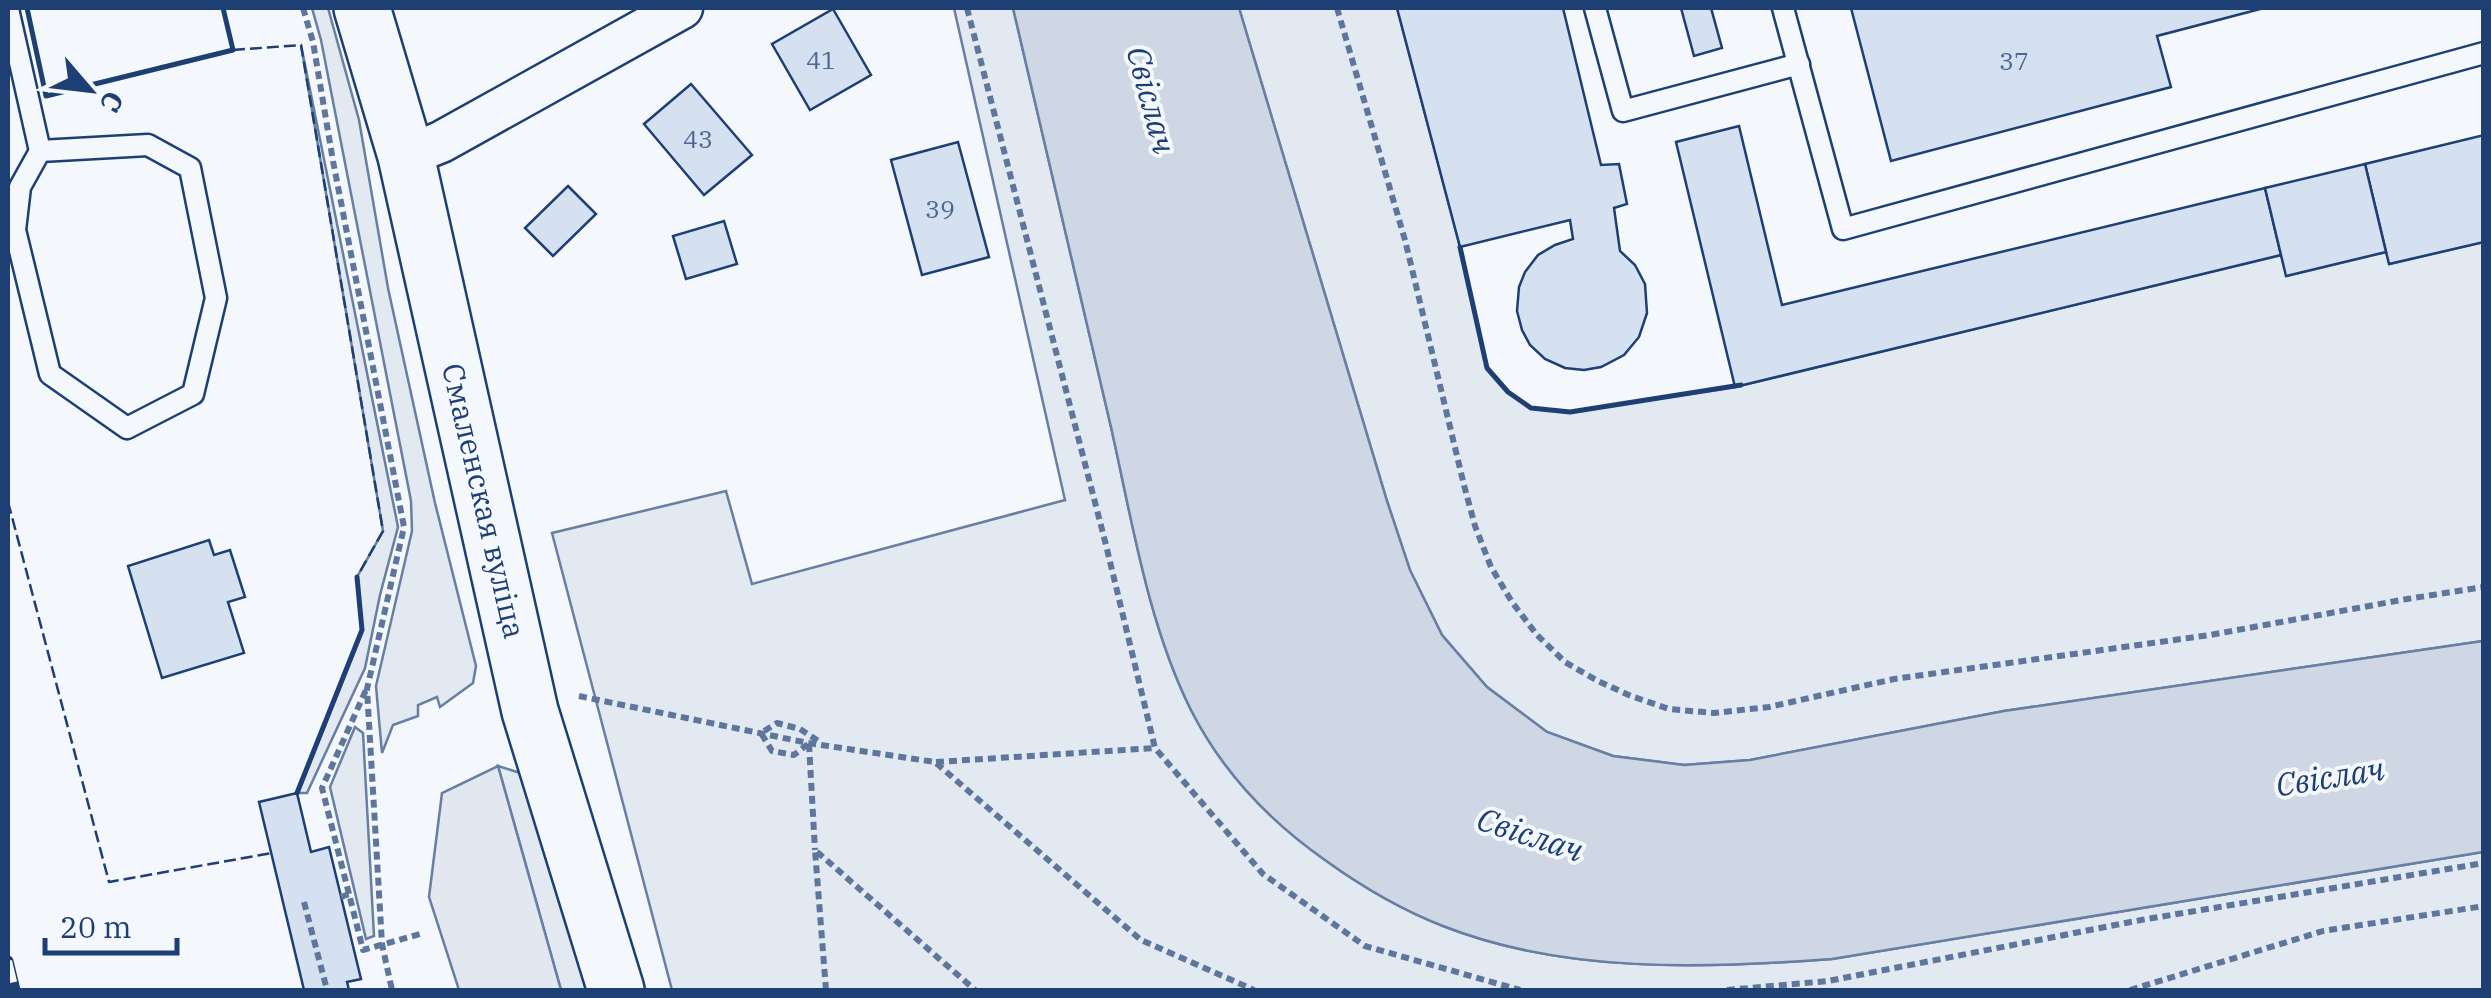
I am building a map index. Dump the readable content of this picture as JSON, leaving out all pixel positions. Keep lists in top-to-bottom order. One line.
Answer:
{"streets":{"main road":["Смаленская вуліца"]},"water":["Свіслач"],"house_numbers":["41","37","43","39"],"scale_bar":"20 m","north":"bottom right"}
